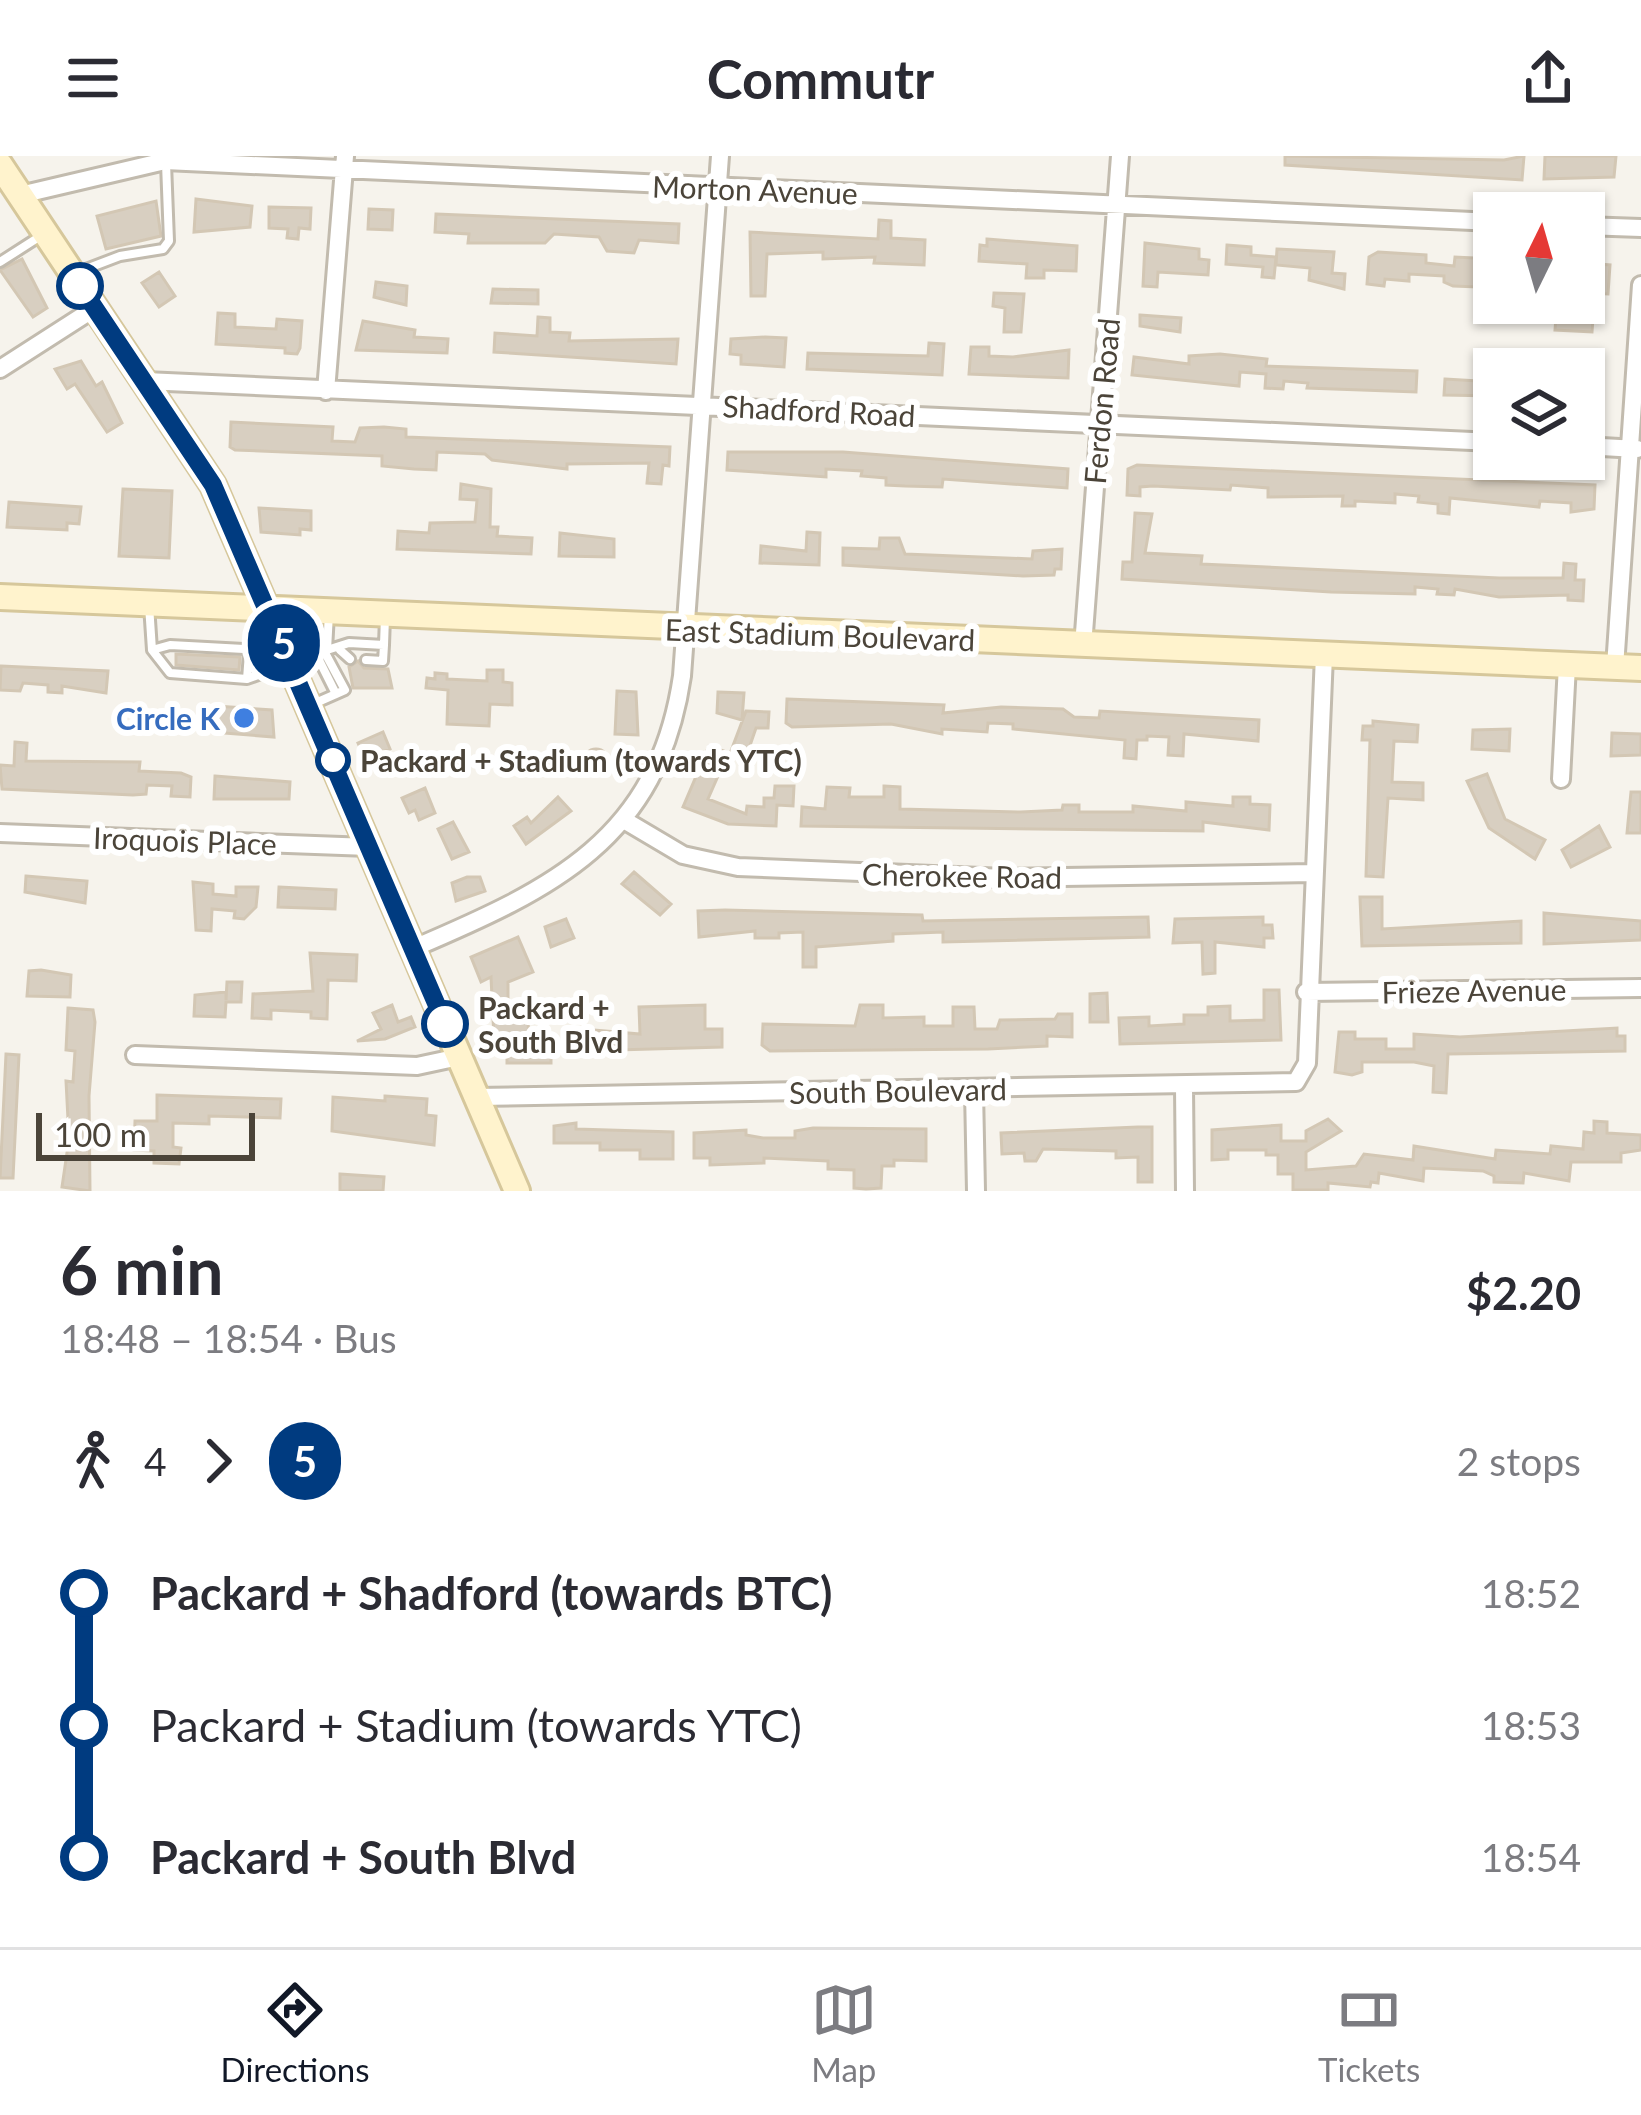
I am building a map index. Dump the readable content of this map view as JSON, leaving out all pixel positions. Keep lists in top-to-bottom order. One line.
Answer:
{"streets":{"main road":["East Stadium Boulevard"],"street":["Morton Avenue","Ferdon Road","Shadford Road","Iroquois Place","Cherokee Road","Frieze Avenue","South Boulevard"]},"crossings":[["Morton Avenue","Ferdon Road"],["Ferdon Road","Shadford Road"],["Ferdon Road","East Stadium Boulevard"],["Frieze Avenue","South Boulevard"]],"places":["Circle K","Packard + Stadium (towards YTC)","Packard + South Blvd"],"lines":["bus line 5"],"scale_bar":"100 m","north":"top","page":{"header":"Commutr","on_map":"5","scale":"100 m","heading":["6 min","18:48 – 18:54 · Bus","$2.20"],"legs":["4","5","2 stops"],"list":[{"name":"Packard + Shadford (towards BTC)","value":"18:52"},{"name":"Packard + Stadium (towards YTC)","value":"18:53"},{"name":"Packard + South Blvd","value":"18:54"}],"tabs":["Directions","Map","Tickets"]}}
